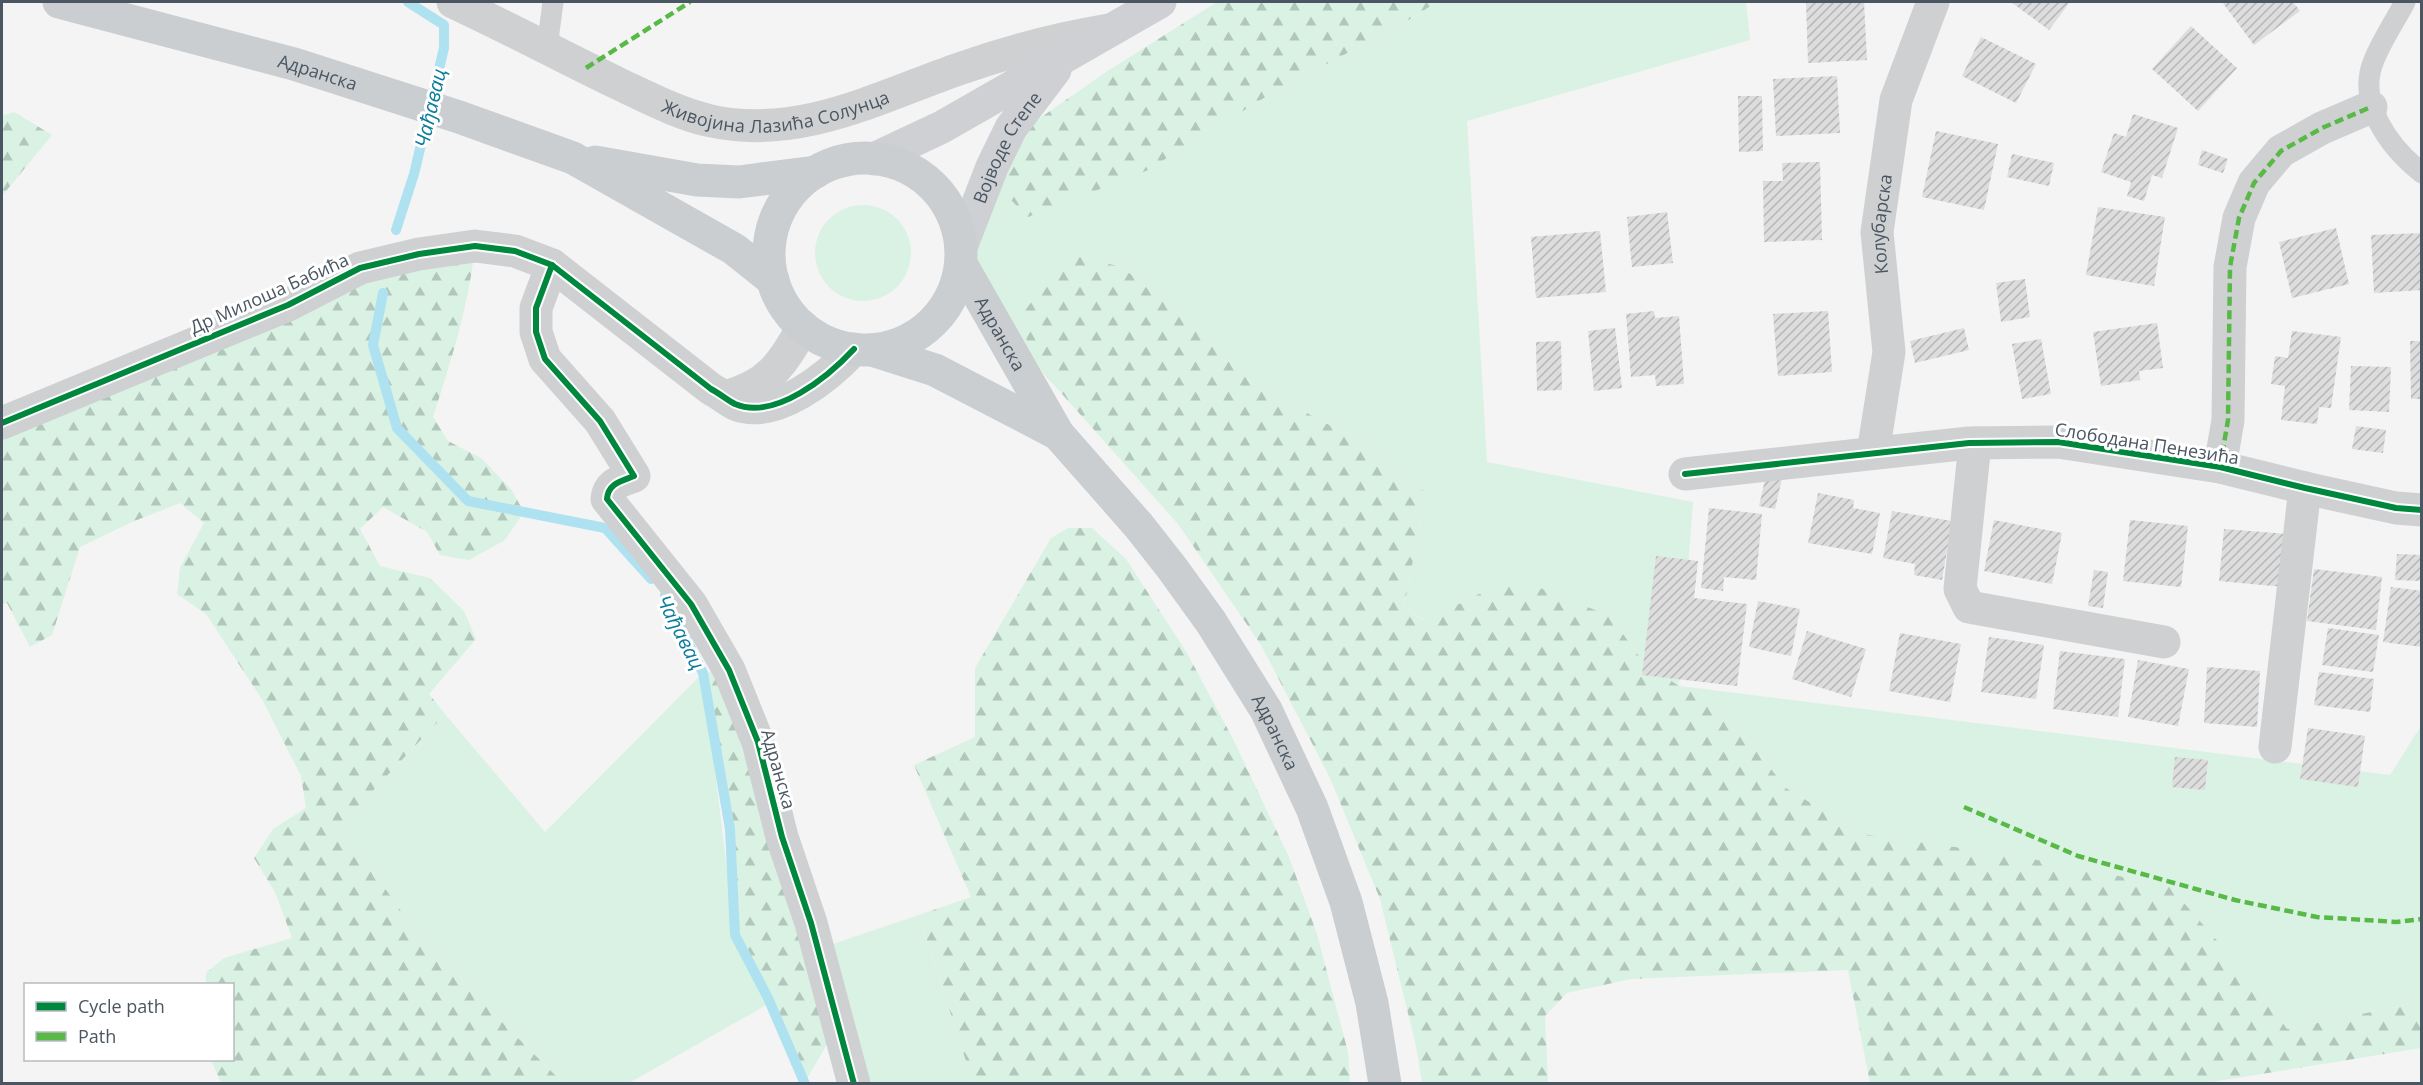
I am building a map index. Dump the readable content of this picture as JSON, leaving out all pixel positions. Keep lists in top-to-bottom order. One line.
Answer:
{"streets":{"main road":["Адранска"],"street":["Живојина Лазића Солунца","Војводе Степе","Колубарска","Др Милоша Бабића","Слободана Пенезића"]},"crossings":[["Адранска","Војводе Степе"],["Адранска","Др Милоша Бабића"],["Живојина Лазића Солунца","Војводе Степе"],["Војводе Степе","Др Милоша Бабића"],["Колубарска","Слободана Пенезића"]],"water":["Чађавац"],"legend":["Cycle path","Path"]}
